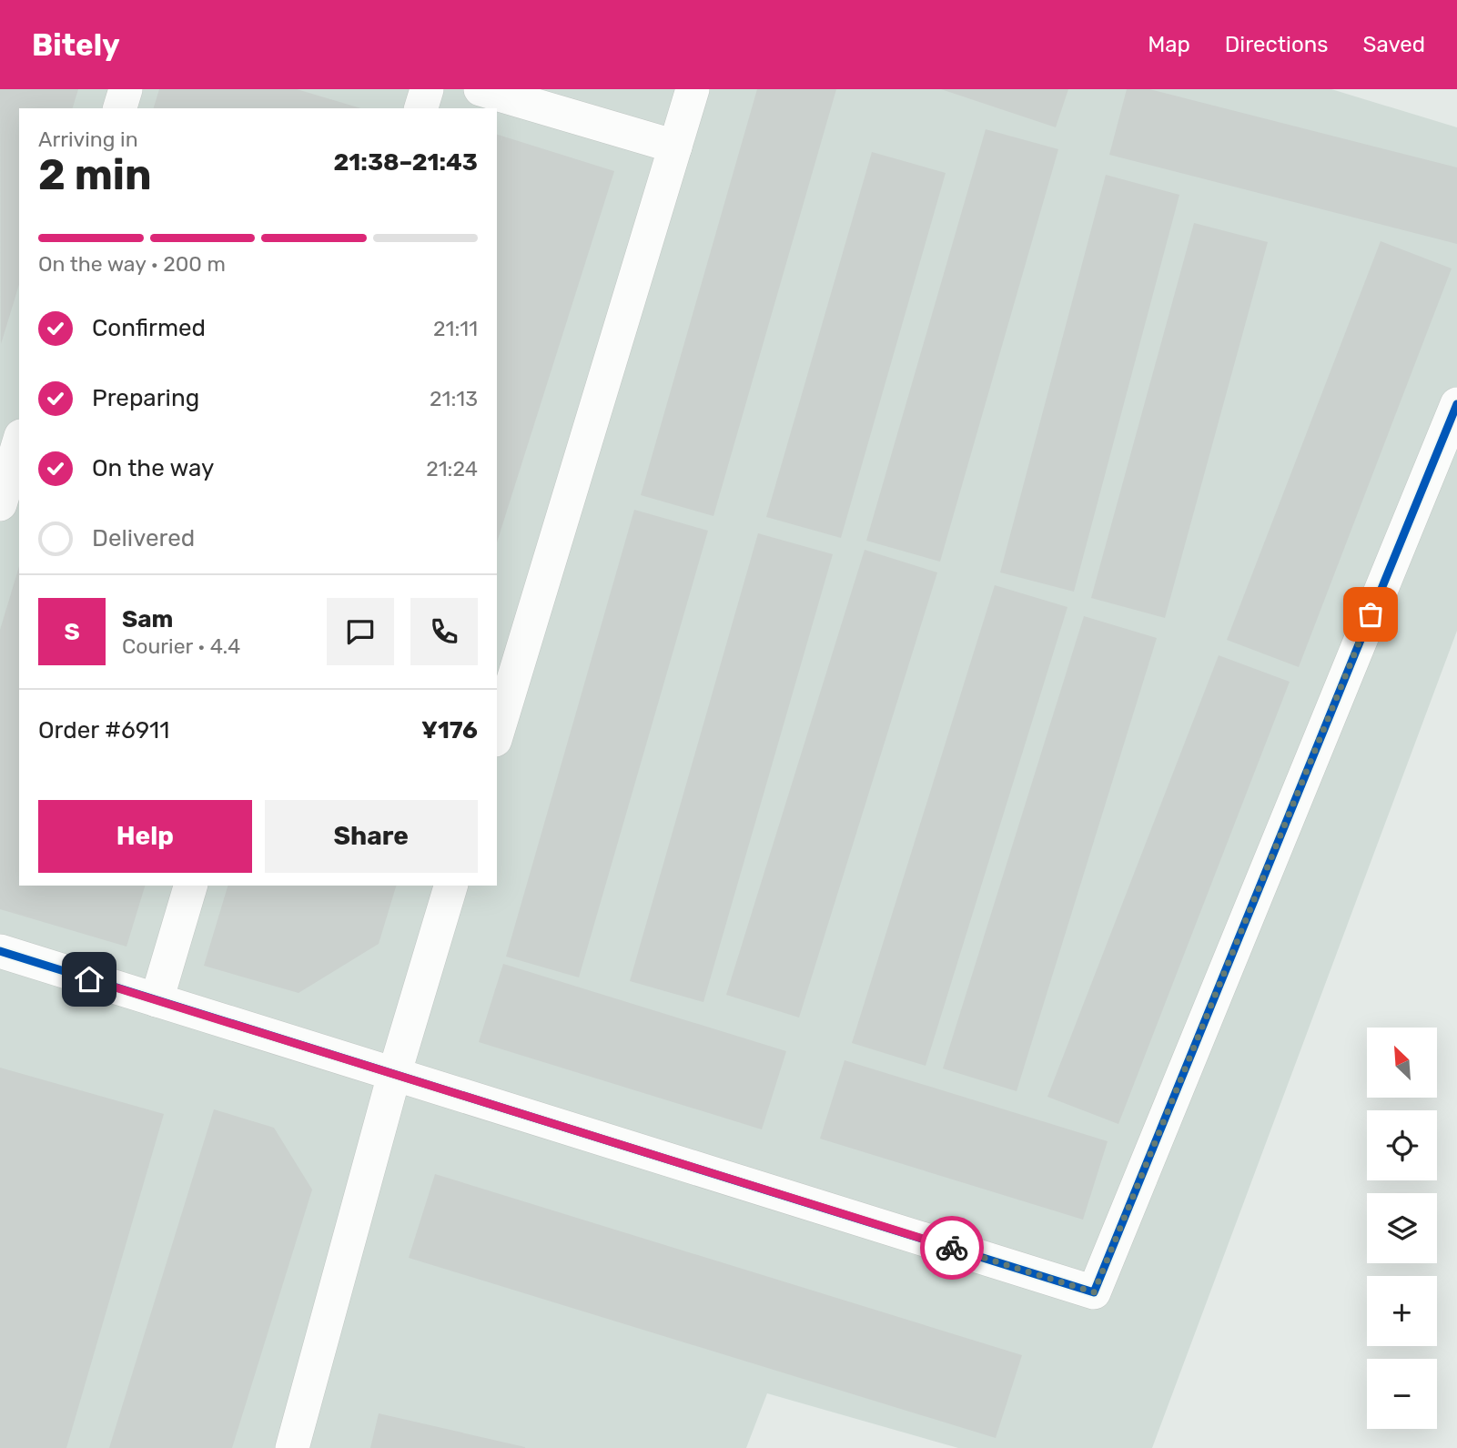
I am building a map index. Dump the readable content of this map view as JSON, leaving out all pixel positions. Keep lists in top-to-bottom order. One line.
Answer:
{"north":"top left","page":{"header":"Bitely","nav":["Map","Directions","Saved"],"heading":["2 min","Arriving in","21:38–21:43"],"panel":["Sam","Courier · 4.4","Order #6911","¥176"],"bar":"On the way · 200 m","list":[["Confirmed","21:11"],["Preparing","21:13"],["On the way","21:24"],"Delivered"],"round":"S","buttons":["Help","Share"],"map_buttons":["+","−"]}}
